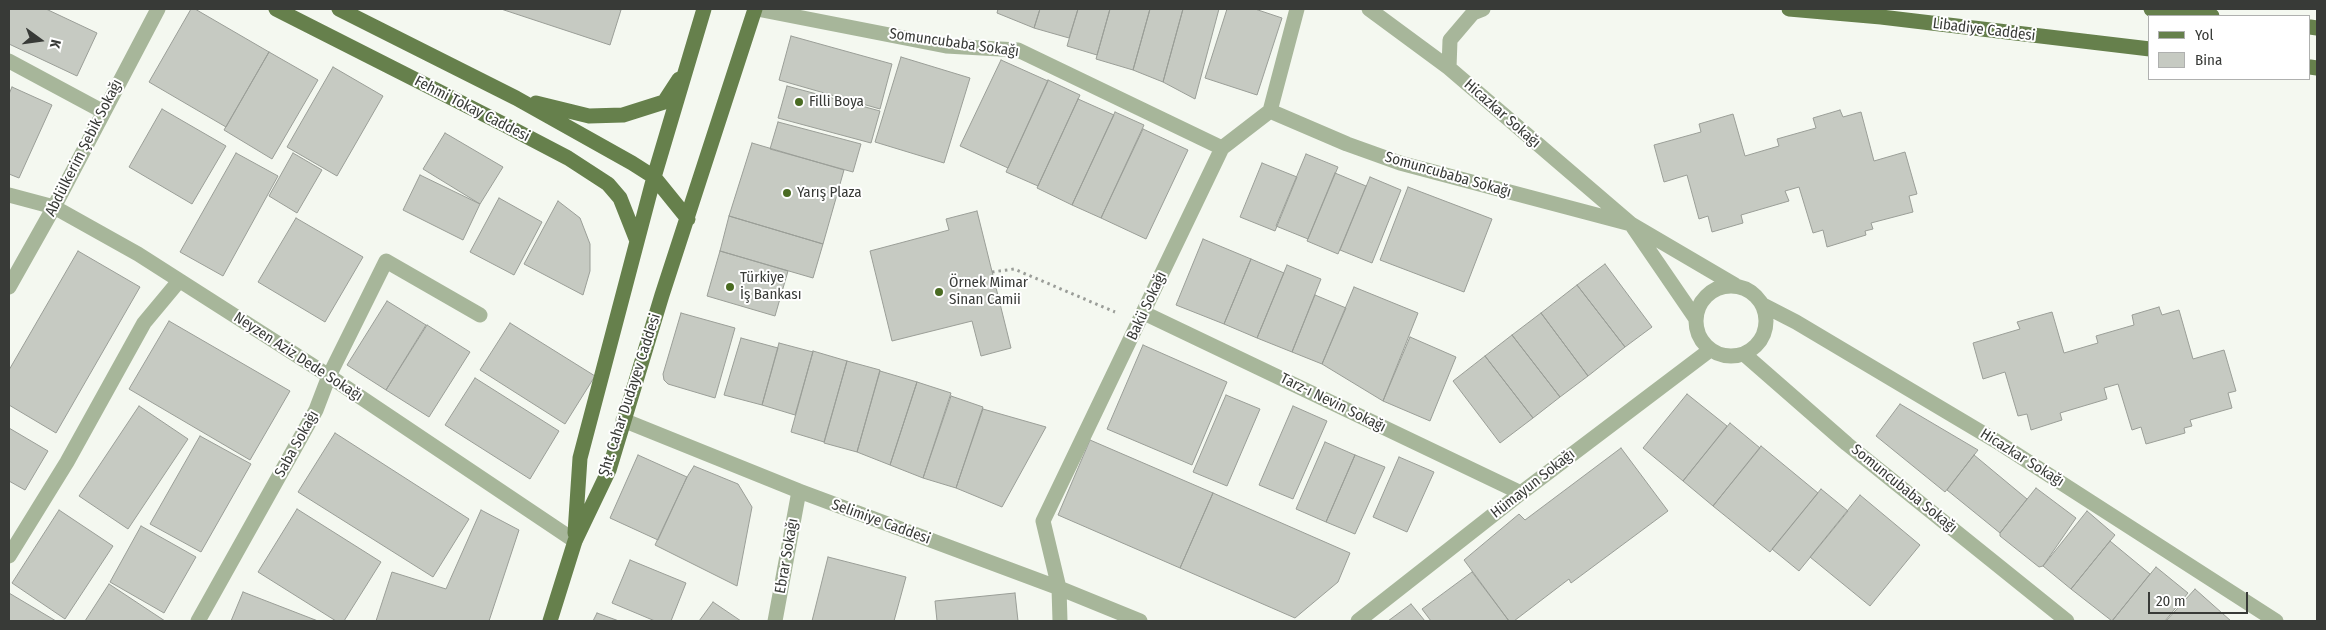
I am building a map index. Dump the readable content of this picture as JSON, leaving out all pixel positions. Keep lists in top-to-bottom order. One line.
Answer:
{"streets":{"main road":["Libadiye Caddesi","Fehmi Tokay Caddesi","Şht. Cahar Dudayev Caddesi"],"street":["Somuncubaba Sokağı","Hicazkar Sokağı","Abdülkerim Şebik Sokağı","Bakü Sokağı","Neyzen Aziz Dede Sokağı","Tarz-ı Nevin Sokağı","Saba Sokağı","Hümayun Sokağı","Selimiye Caddesi","Ebrar Sokağı"]},"crossings":[["Somuncubaba Sokağı","Hicazkar Sokağı"],["Somuncubaba Sokağı","Bakü Sokağı"],["Somuncubaba Sokağı","Şht. Cahar Dudayev Caddesi"],["Somuncubaba Sokağı","Hümayun Sokağı"],["Fehmi Tokay Caddesi","Şht. Cahar Dudayev Caddesi"],["Hicazkar Sokağı","Hümayun Sokağı"],["Abdülkerim Şebik Sokağı","Neyzen Aziz Dede Sokağı"],["Bakü Sokağı","Tarz-ı Nevin Sokağı"],["Bakü Sokağı","Selimiye Caddesi"],["Neyzen Aziz Dede Sokağı","Şht. Cahar Dudayev Caddesi"],["Neyzen Aziz Dede Sokağı","Saba Sokağı"],["Şht. Cahar Dudayev Caddesi","Selimiye Caddesi"],["Tarz-ı Nevin Sokağı","Hümayun Sokağı"],["Selimiye Caddesi","Ebrar Sokağı"]],"places":["Filli Boya","Yarış Plaza","Türkiye İş Bankası","Örnek Mimar Sinan Camii"],"legend":["Yol","Bina"],"scale_bar":"20 m","north":"right"}
